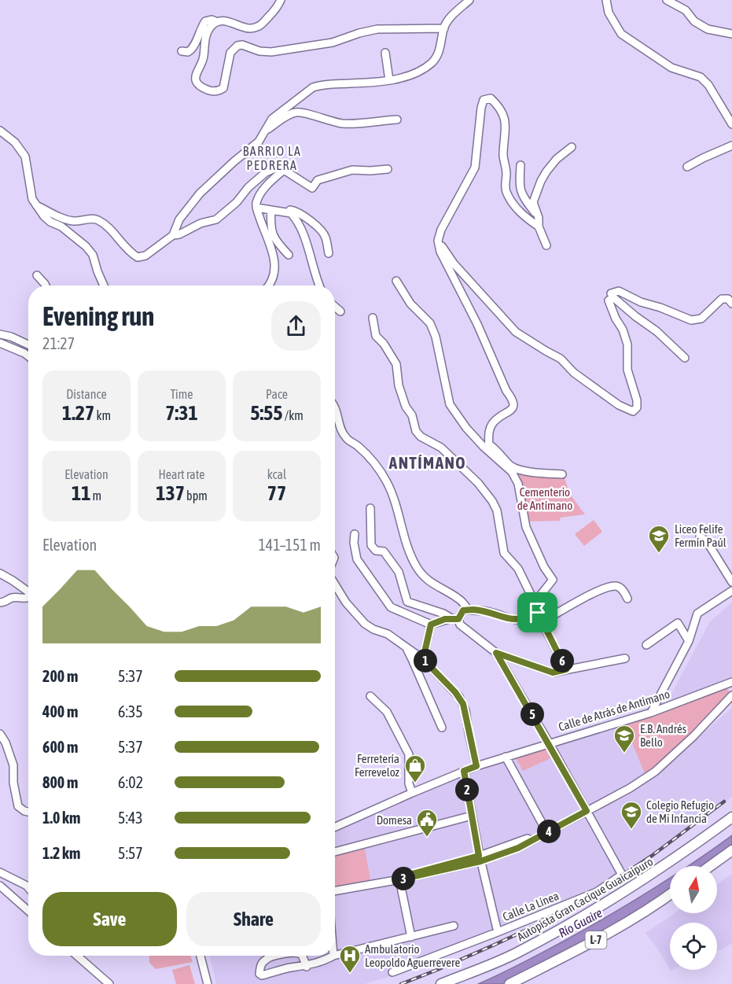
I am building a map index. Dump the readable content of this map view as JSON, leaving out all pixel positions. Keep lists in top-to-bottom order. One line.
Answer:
{"streets":{"highway":["Autopista Gran Cacique Guaicaipuro","L-7"],"street":["Calle de Atrás de Antímano","Calle La Línea"]},"districts":["BARRIO LA PEDRERA","ANTÍMANO"],"water":["Río Guaire"],"parks":["Cementerio de Antímano"],"places":{"school or university":["Liceo Felife Fermín Paúl","E.B. Andrés Bello","Colegio Refugio de Mi Infancia"],"shop":["Ferretería Ferreveloz"],"public building":["Domesa"],"hospital":["Ambulatorio Leopoldo Aguerrevere"]},"north":"top","page":{"heading":["Evening run","21:27"],"stats":[["Distance","1.27 km"],["Time","7:31"],["Pace","5:55 /km"],["Elevation","11 m"],["Heart rate","137 bpm"],["kcal","77"]],"chart":["Elevation","141–151 m"],"pins":["1","6","5","2","4","3"],"list":[{"name":"200 m","note":"5:37"},{"name":"400 m","note":"6:35"},{"name":"600 m","note":"5:37"},{"name":"800 m","note":"6:02"},{"name":"1.0 km","note":"5:43"},{"name":"1.2 km","note":"5:57"}],"buttons":["Save","Share"]}}
